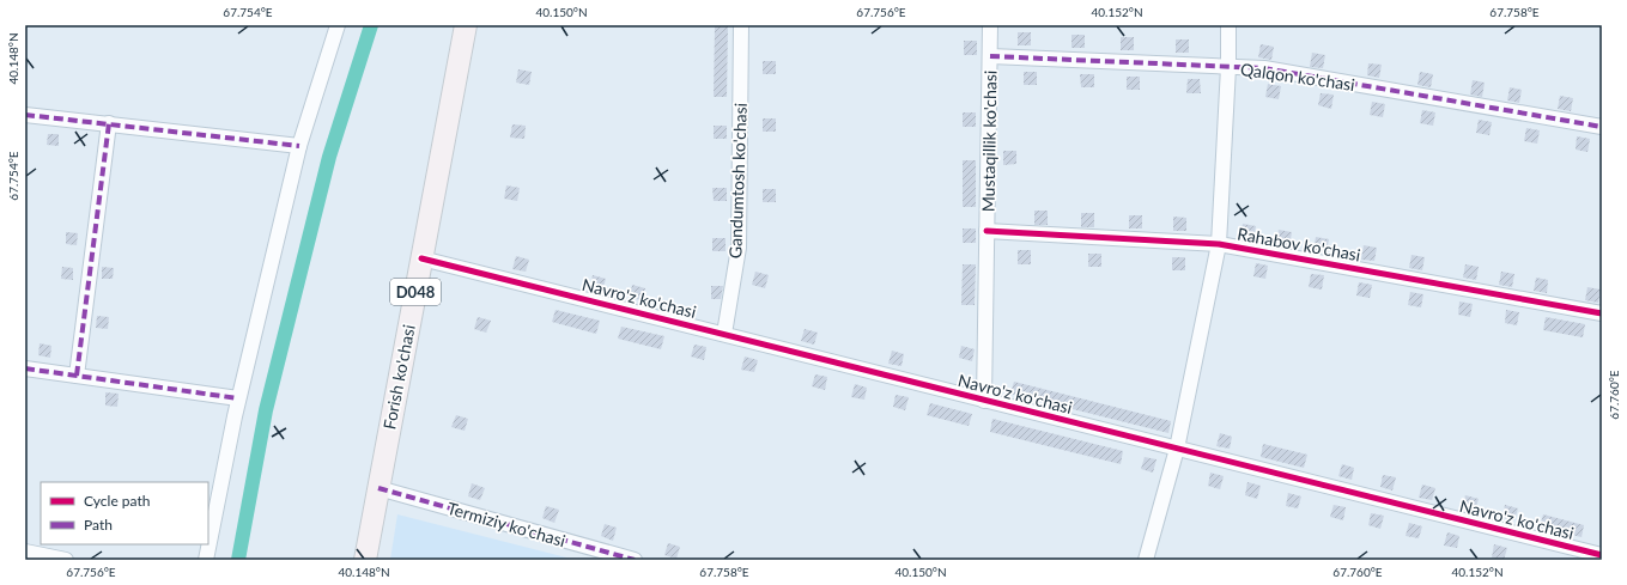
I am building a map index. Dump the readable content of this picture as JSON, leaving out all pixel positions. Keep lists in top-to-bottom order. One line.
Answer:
{"streets":{"main road":["D048","Forish ko'chasi"],"street":["Qalqon ko'chasi","Mustaqillik ko'chasi","Gandumtosh ko'chasi","Rahabov ko'chasi","Navro'z ko'chasi","Termiziy ko'chasi"]},"crossings":[["Qalqon ko'chasi","Mustaqillik ko'chasi"],["Mustaqillik ko'chasi","Rahabov ko'chasi"],["Mustaqillik ko'chasi","Navro'z ko'chasi"],["Gandumtosh ko'chasi","Navro'z ko'chasi"],["Navro'z ko'chasi","Forish ko'chasi"],["Forish ko'chasi","Termiziy ko'chasi"]],"legend":["Cycle path","Path"],"coordinates":["67.754°E","40.150°N","67.756°E","40.152°N","67.758°E","40.148°N","67.760°E"]}
